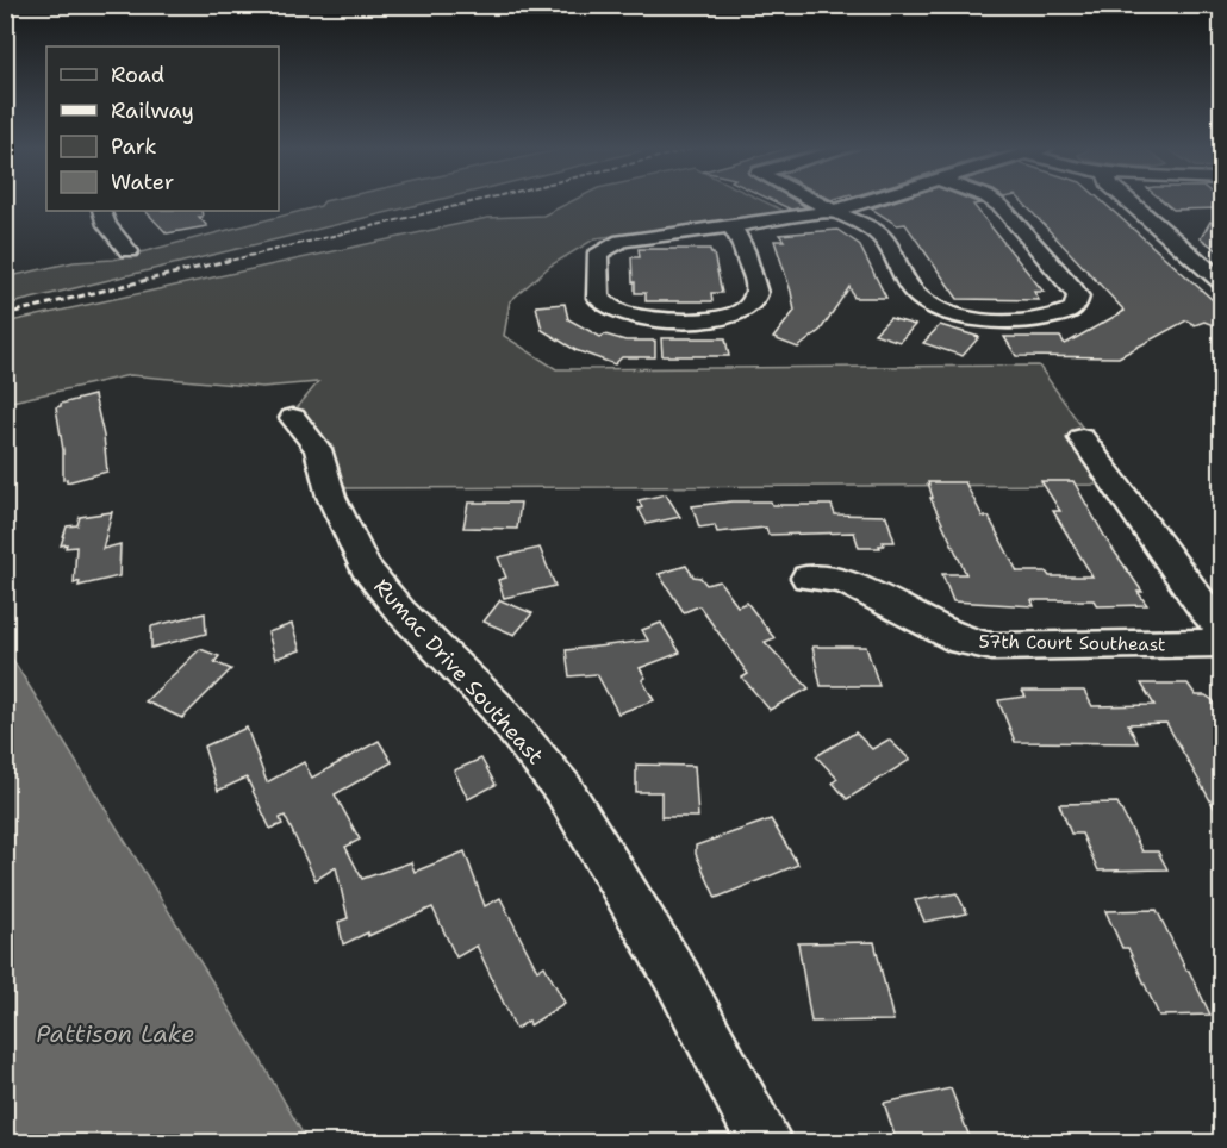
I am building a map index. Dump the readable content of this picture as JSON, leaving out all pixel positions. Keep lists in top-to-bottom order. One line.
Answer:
{"streets":{"street":["57th Court Southeast","Rumac Drive Southeast"]},"water":["Pattison Lake"],"legend":["Road","Railway","Park","Water"]}
